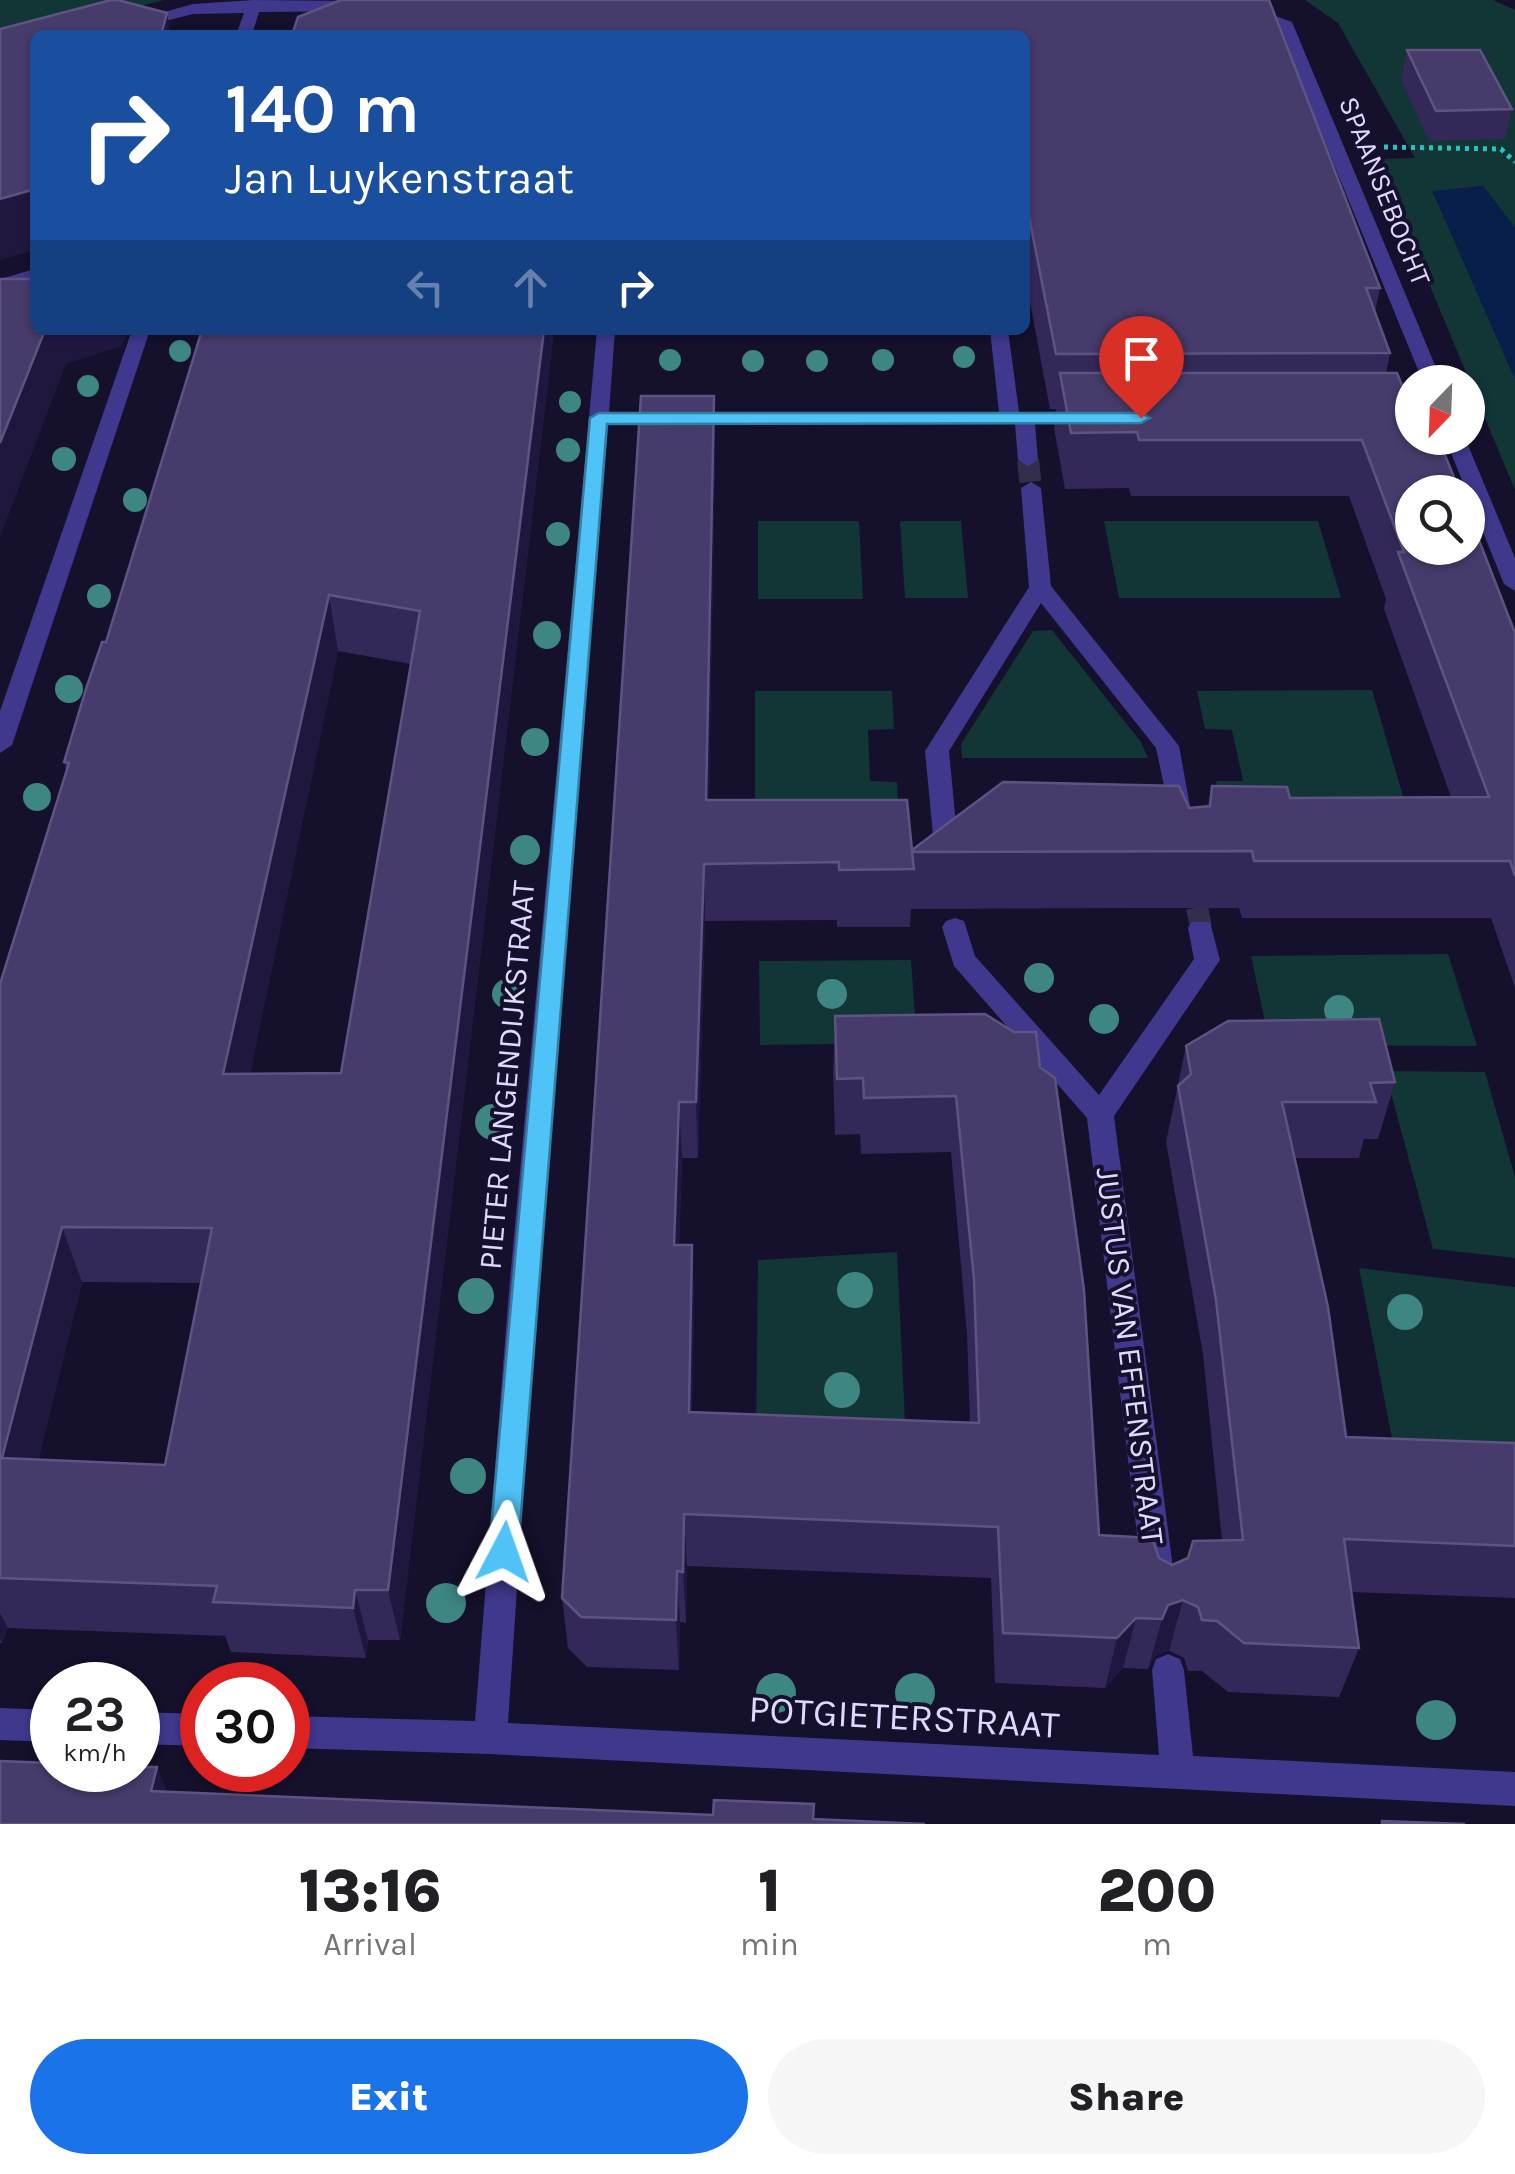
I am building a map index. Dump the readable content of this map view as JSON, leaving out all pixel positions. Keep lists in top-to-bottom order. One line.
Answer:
{"streets":{"street":["SPAANSEBOCHT","PIETER LANGENDIJKSTRAAT","JUSTUS VAN EFFENSTRAAT","POTGIETERSTRAAT"]},"crossings":[["PIETER LANGENDIJKSTRAAT","POTGIETERSTRAAT"]],"north":"bottom left","page":{"turn":["140 m","Jan Luykenstraat"],"speed":"23 km/h","limit":"30","eta":["13:16","Arrival","1","min","200","m"],"buttons":["Exit","Share"]}}
